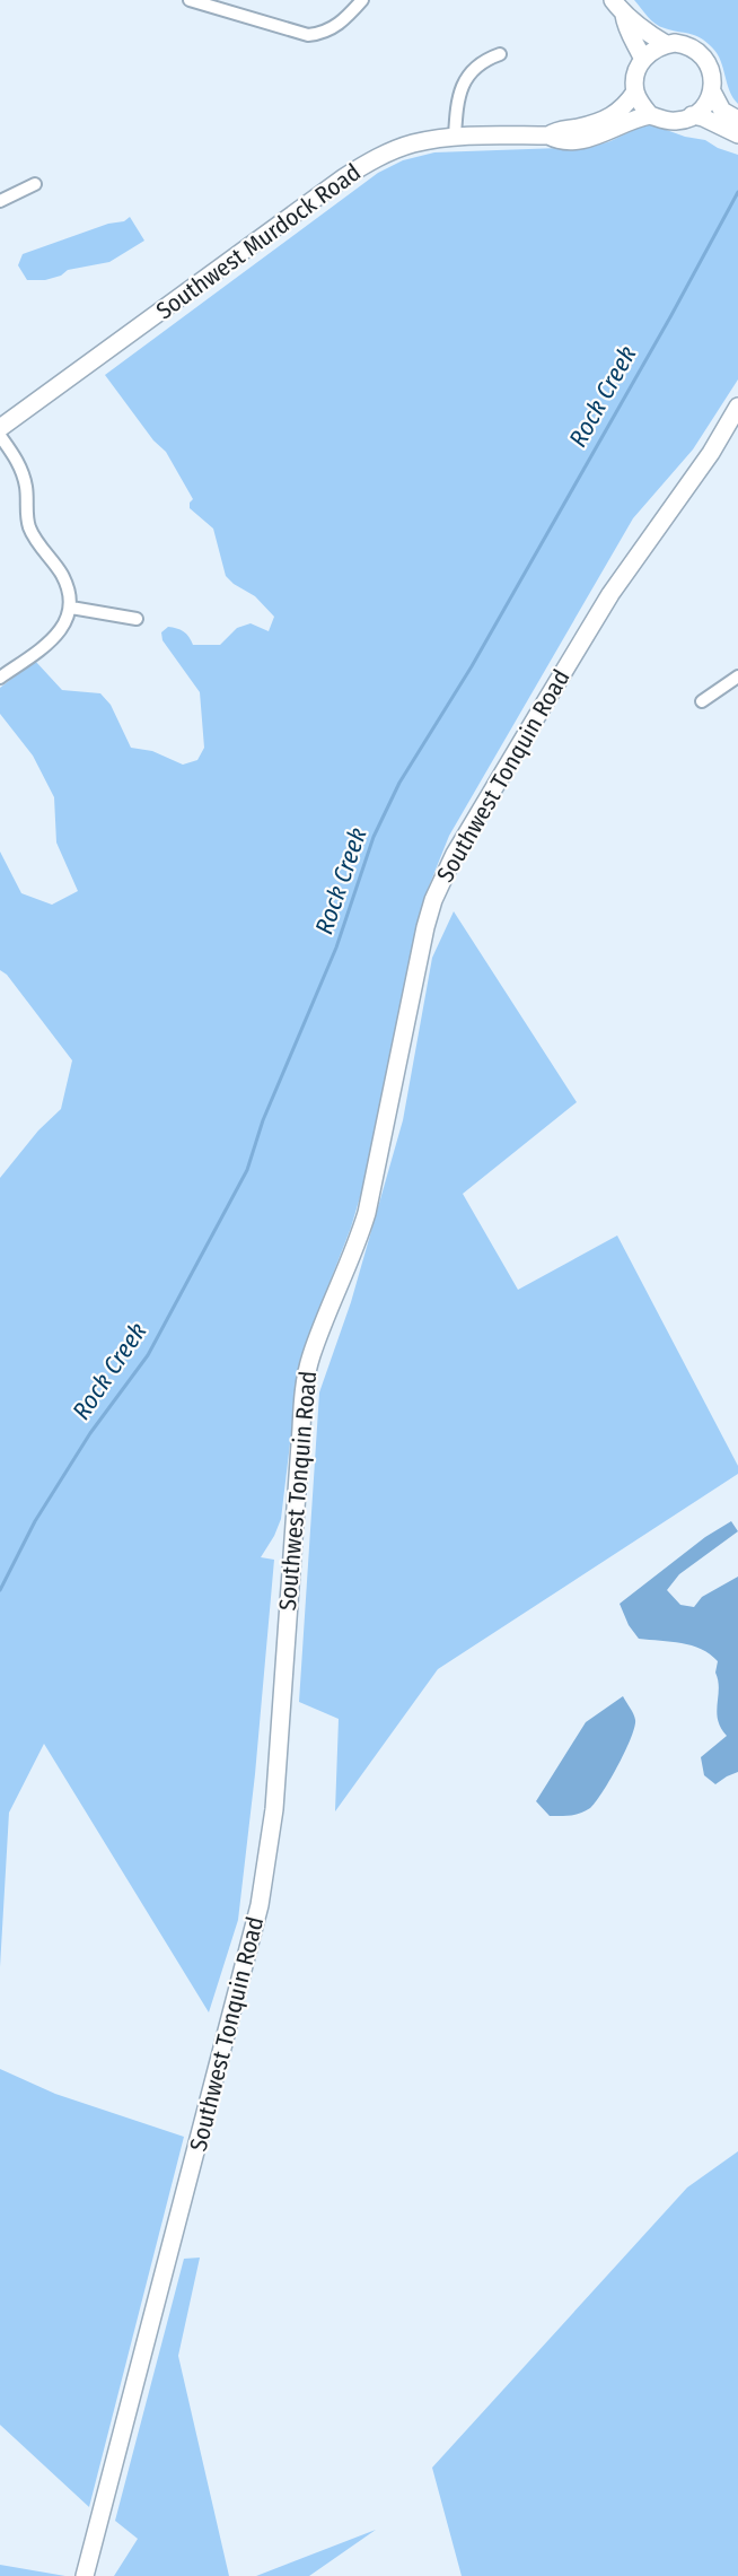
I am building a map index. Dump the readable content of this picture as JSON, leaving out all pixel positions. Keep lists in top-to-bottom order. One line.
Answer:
{"streets":{"main road":["Southwest Murdock Road","Southwest Tonquin Road"]},"water":["Rock Creek"]}
